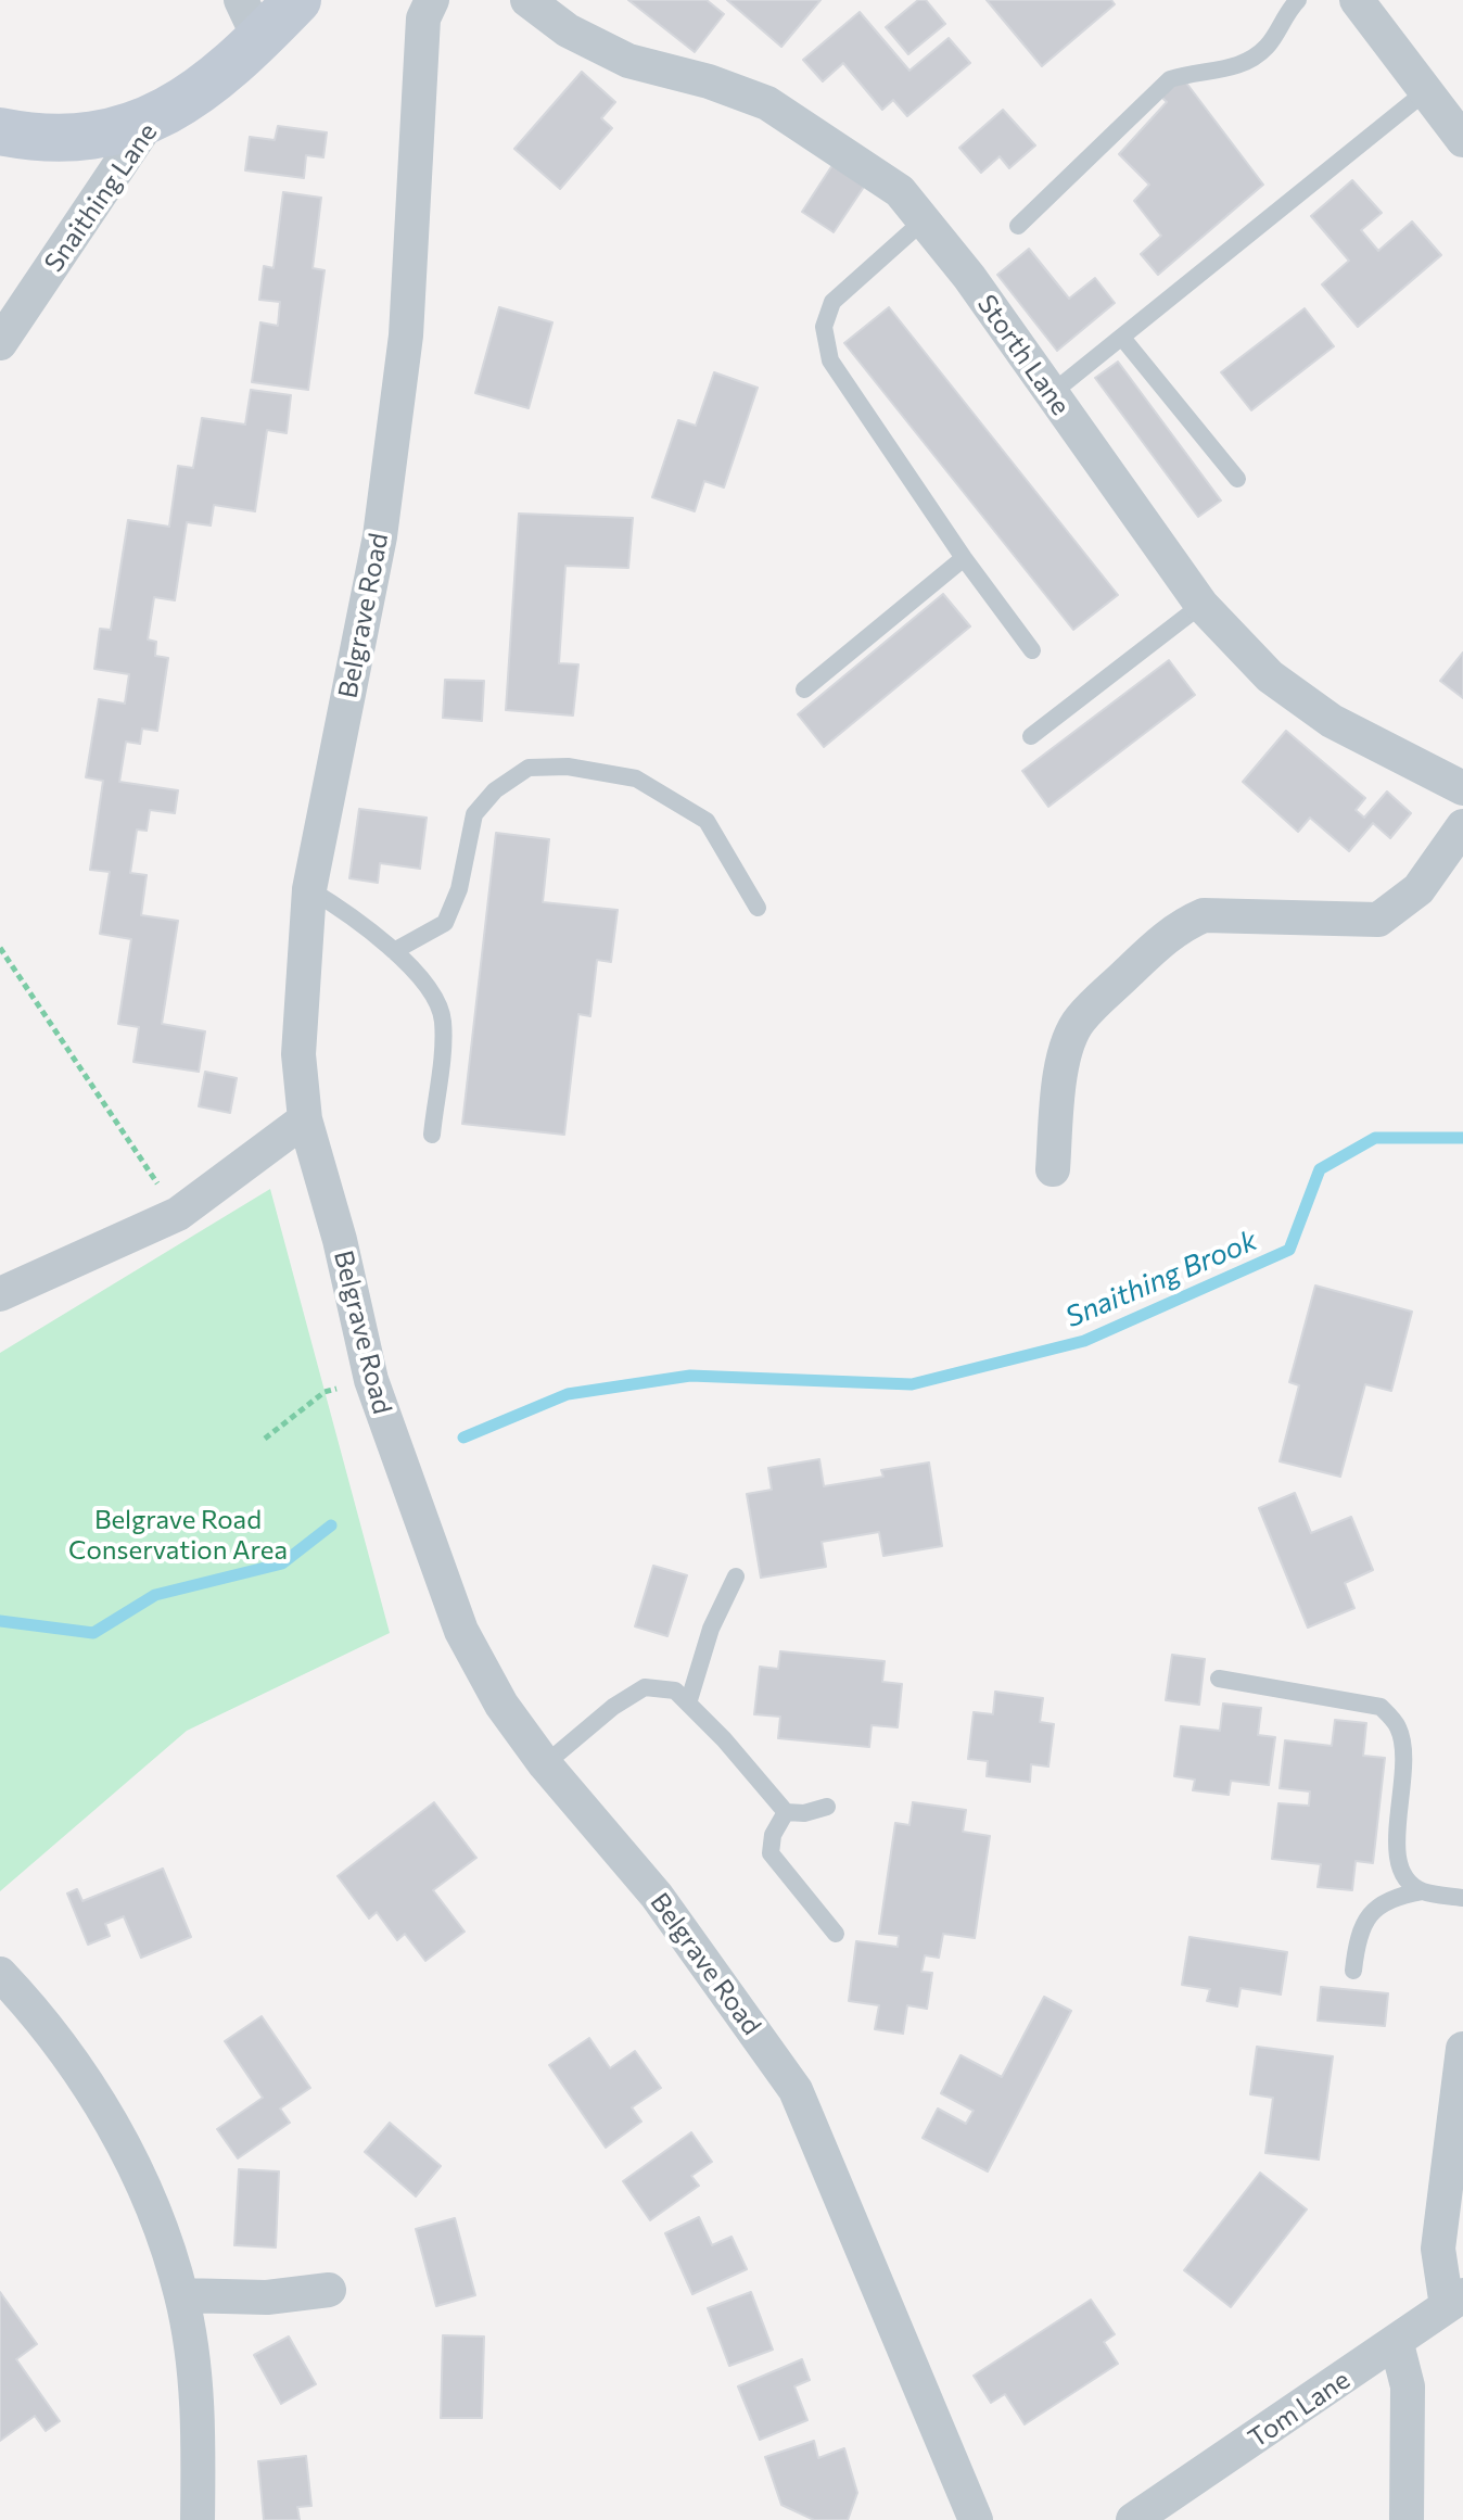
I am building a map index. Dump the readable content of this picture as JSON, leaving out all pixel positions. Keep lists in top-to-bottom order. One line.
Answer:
{"streets":{"street":["Snaithing Lane","Storth Lane","Belgrave Road","Tom Lane"]},"water":["Snaithing Brook"],"parks":["Belgrave Road Conservation Area"]}
